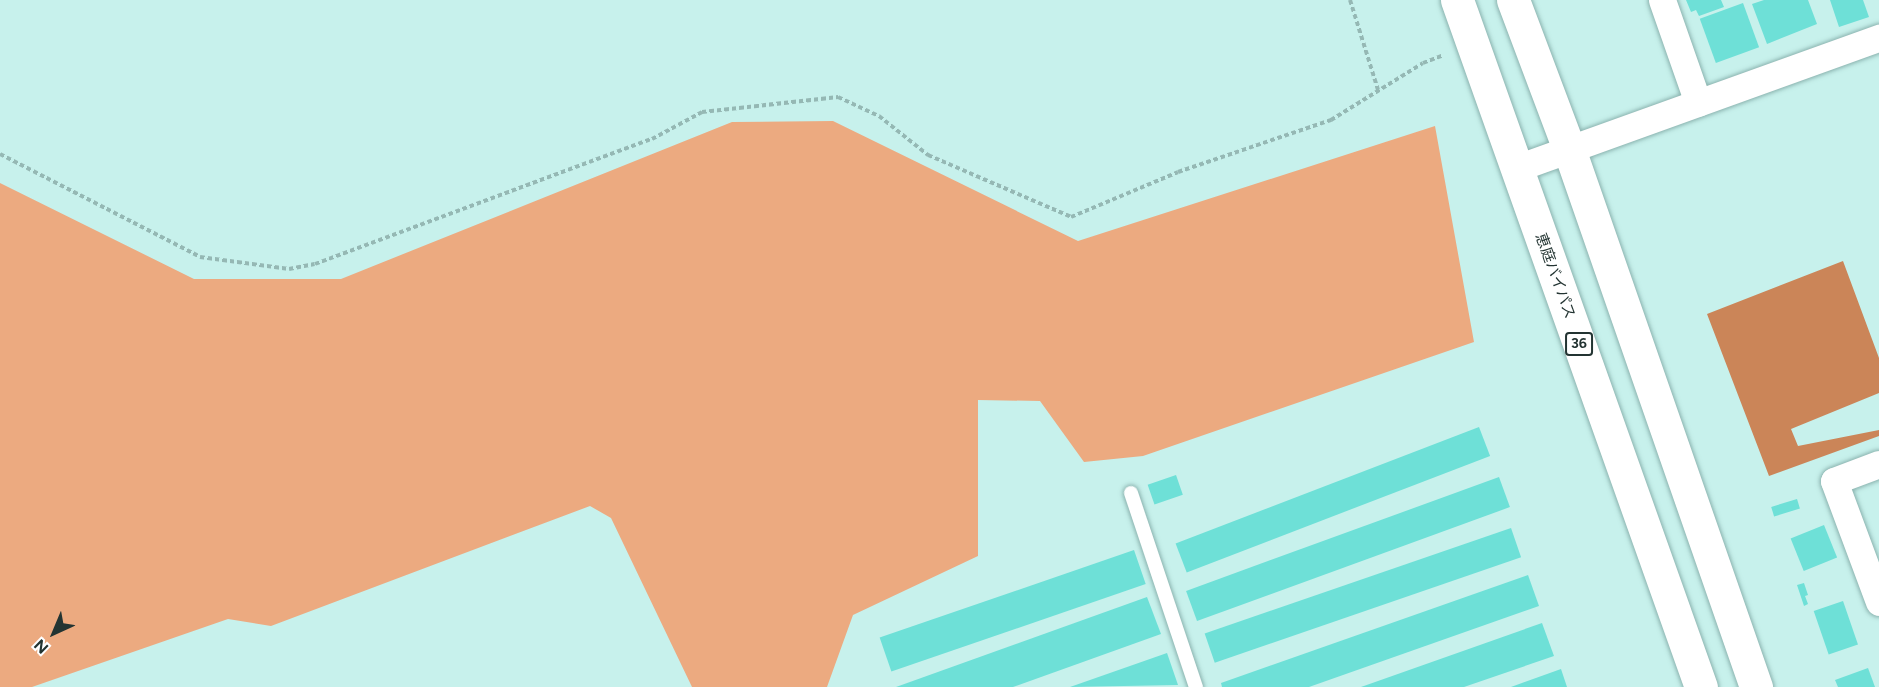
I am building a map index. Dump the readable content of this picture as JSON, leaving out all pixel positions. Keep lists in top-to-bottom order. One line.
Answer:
{"streets":{"highway":["恵庭バイパス","36"]},"north":"bottom left"}
